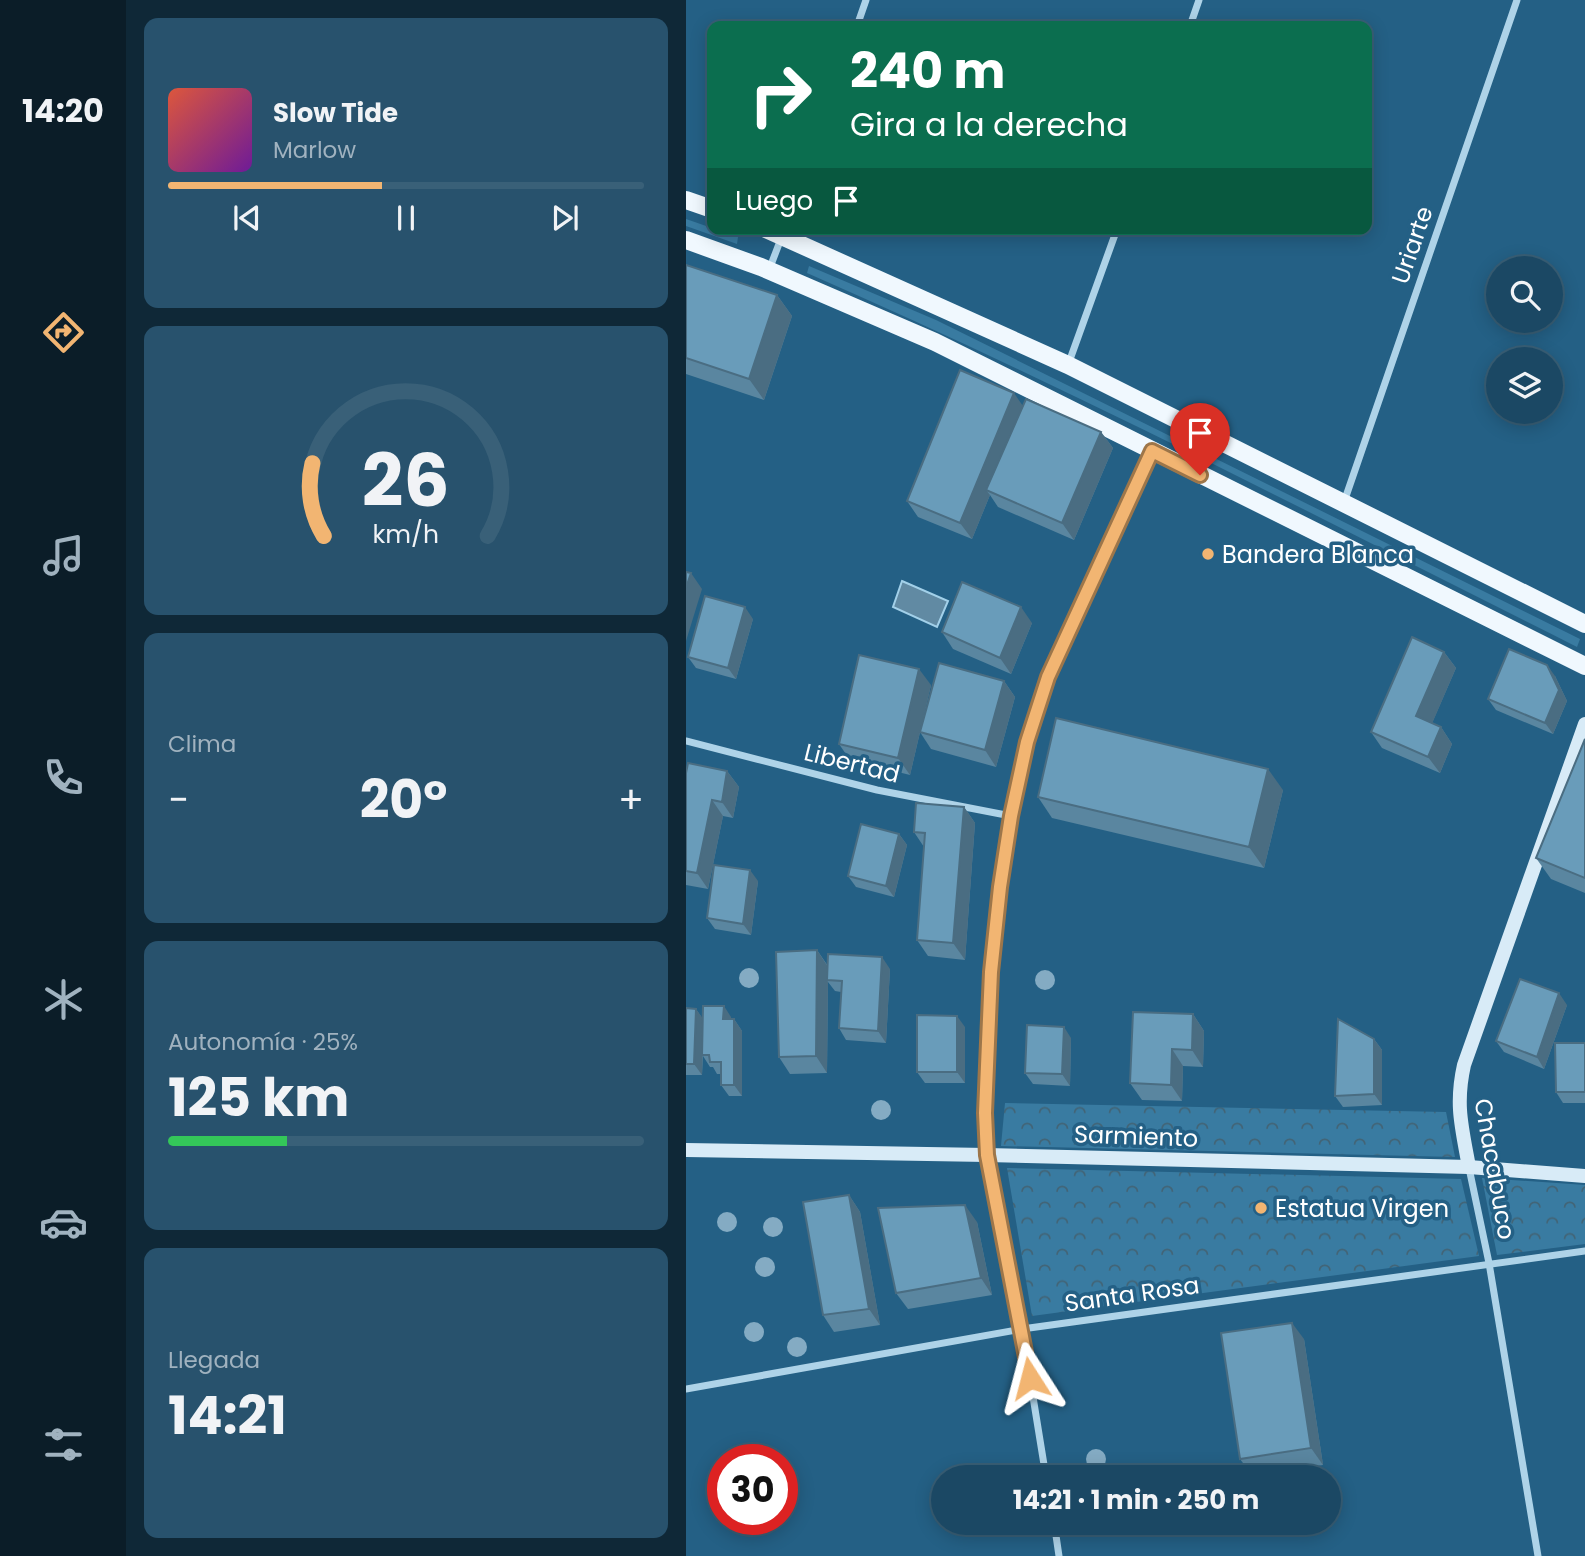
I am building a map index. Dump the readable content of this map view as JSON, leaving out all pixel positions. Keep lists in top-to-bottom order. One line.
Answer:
{"streets":{"street":["Uriarte","Libertad","Sarmiento","Chacabuco","Santa Rosa"]},"crossings":[["Sarmiento","Chacabuco"],["Chacabuco","Santa Rosa"]],"places":["Bandera Blanca","Estatua Virgen"],"page":{"tabs":"14:20","turn":["240 m","Gira a la derecha"],"song":["Slow Tide","Marlow"],"then":"Luego","tile":["Clima",["Autonomía · 25%","125 km"],["Llegada","14:21"]],"heat":["−","20°","+"],"limit":"30","trip":"14:21 · 1 min · 250 m","gauge":["26","km/h"]}}
